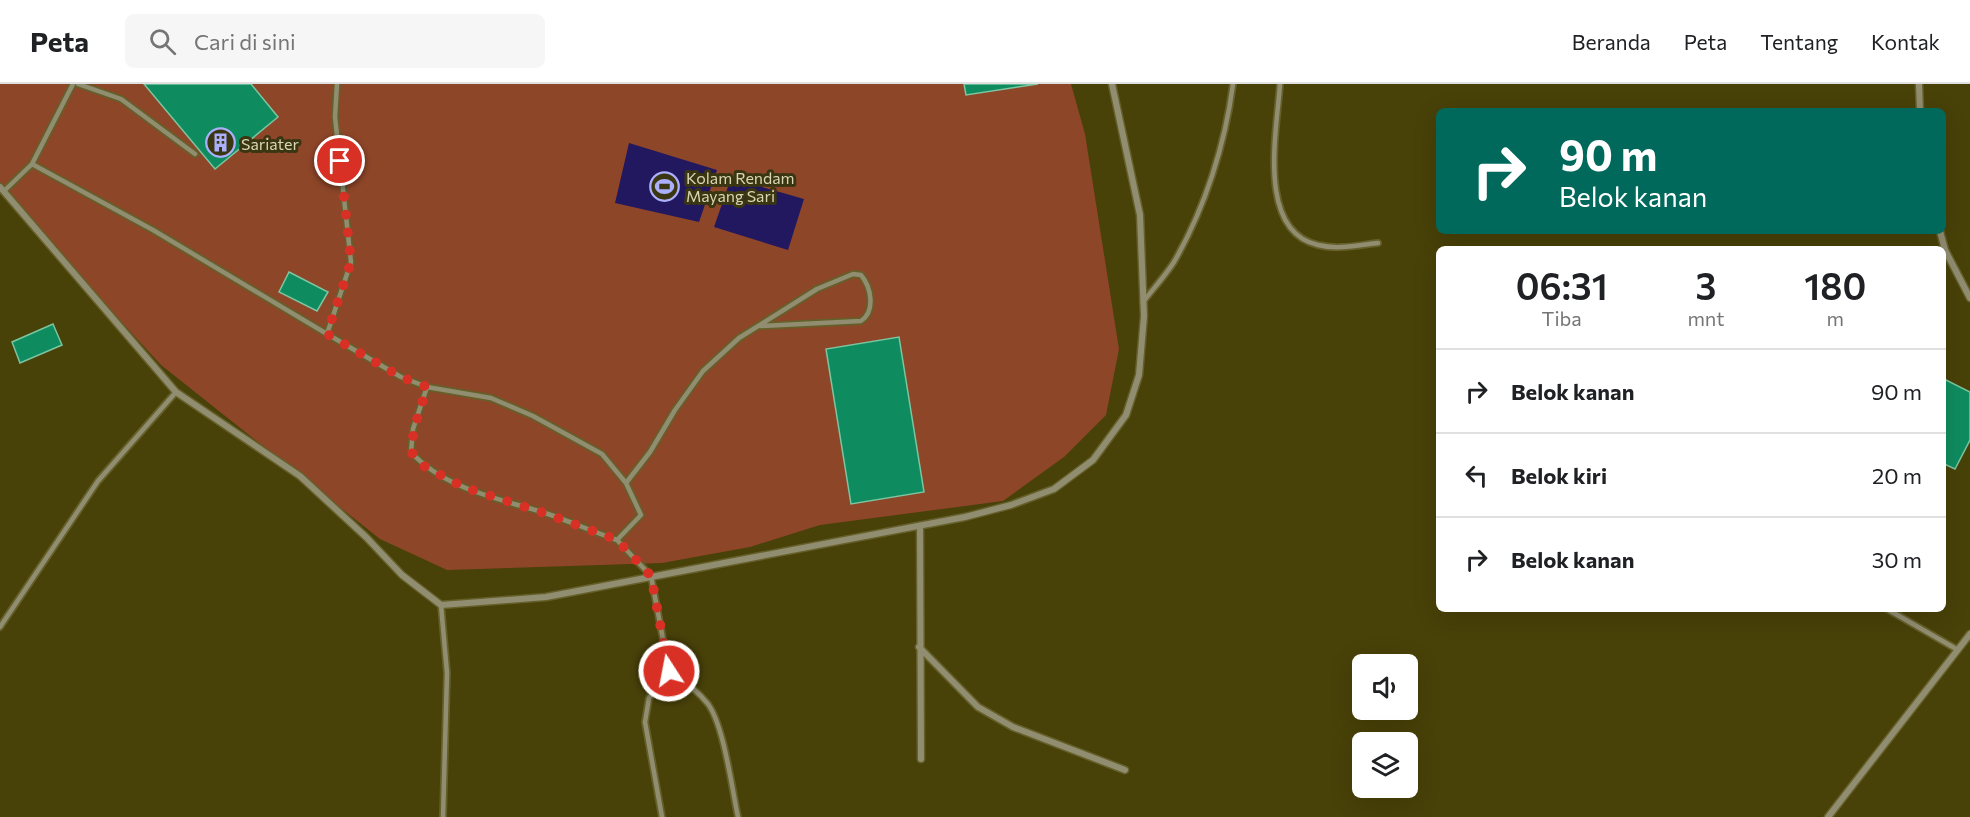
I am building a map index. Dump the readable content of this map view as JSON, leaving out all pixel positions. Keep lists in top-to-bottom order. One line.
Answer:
{"places":{"building":["Sariater"],"sports":["Kolam Rendam Mayang Sari"]},"page":{"header":"Peta","search":"Cari di sini","nav":["Beranda","Peta","Tentang","Kontak"],"turn":["90 m","Belok kanan"],"eta":["06:31","Tiba","3","mnt","180","m"],"list":[{"name":"Belok kanan","value":"90 m"},{"name":"Belok kiri","value":"20 m"},{"name":"Belok kanan","value":"30 m"}]}}
